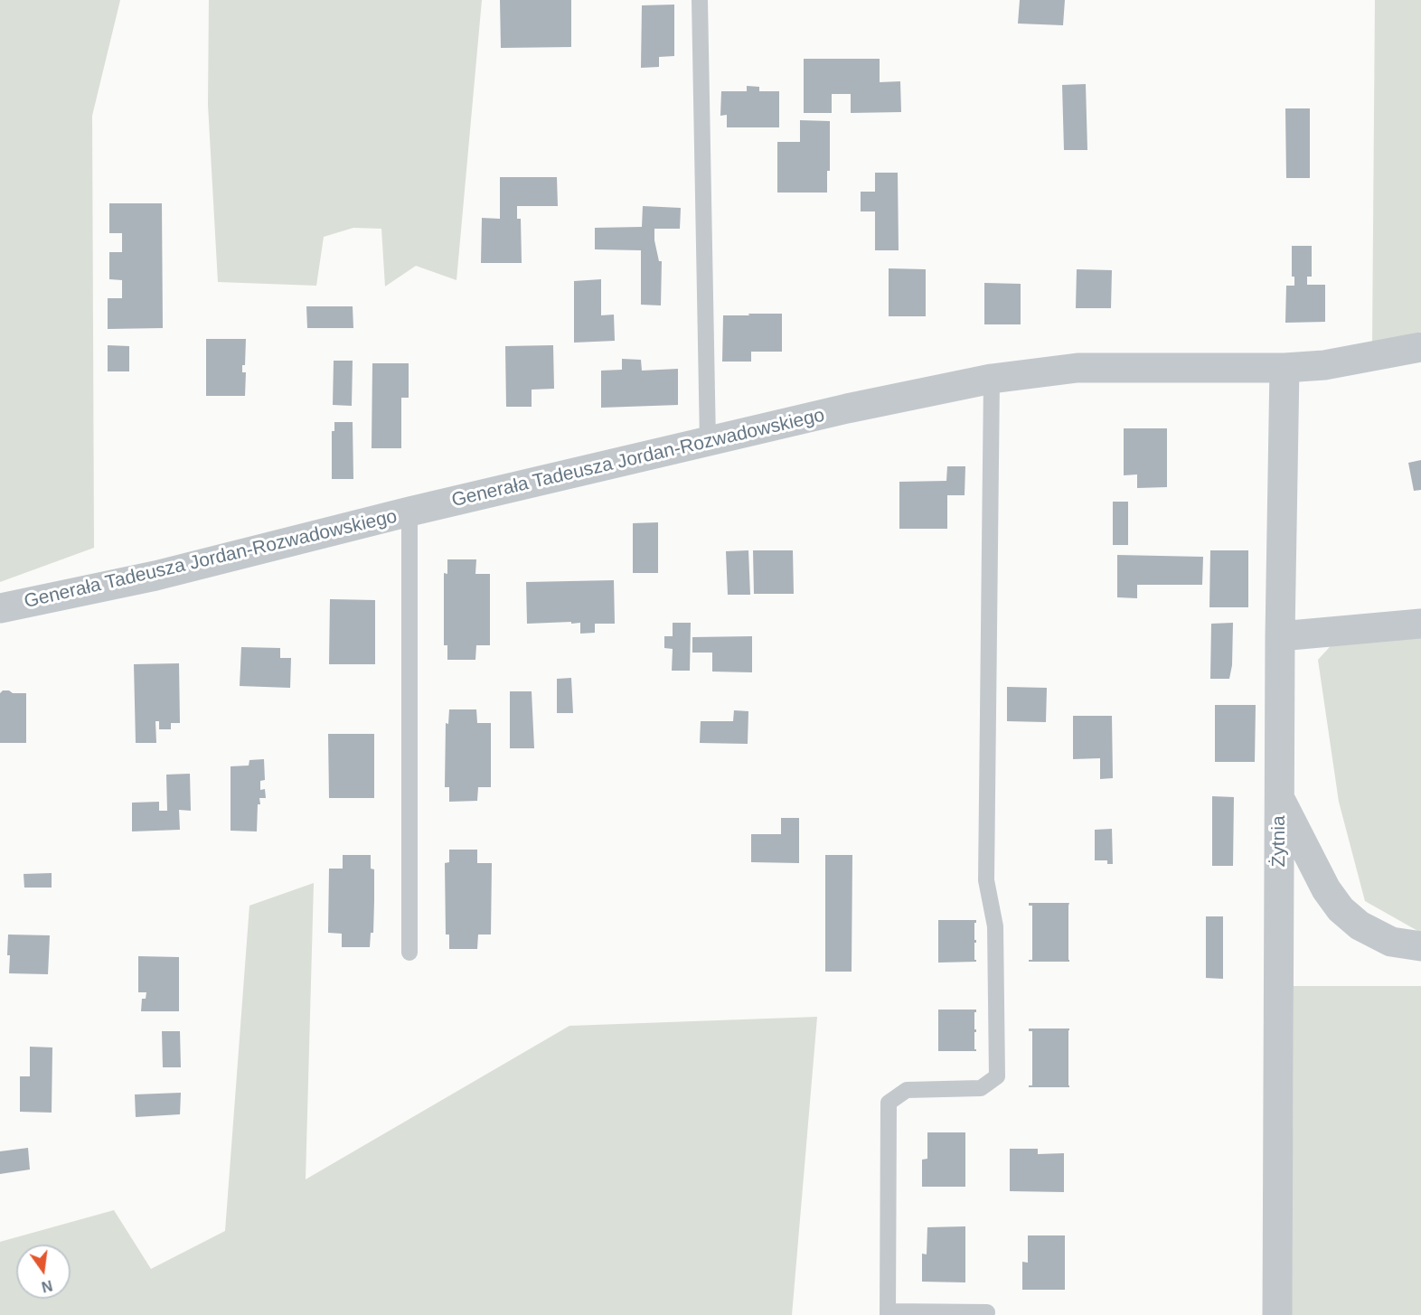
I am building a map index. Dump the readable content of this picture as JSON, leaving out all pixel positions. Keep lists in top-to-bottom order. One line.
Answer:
{"streets":{"street":["Generała Tadeusza Jordan-Rozwadowskiego","Żytnia"]},"crossings":[["Generała Tadeusza Jordan-Rozwadowskiego","Żytnia"]],"north":"bottom"}
